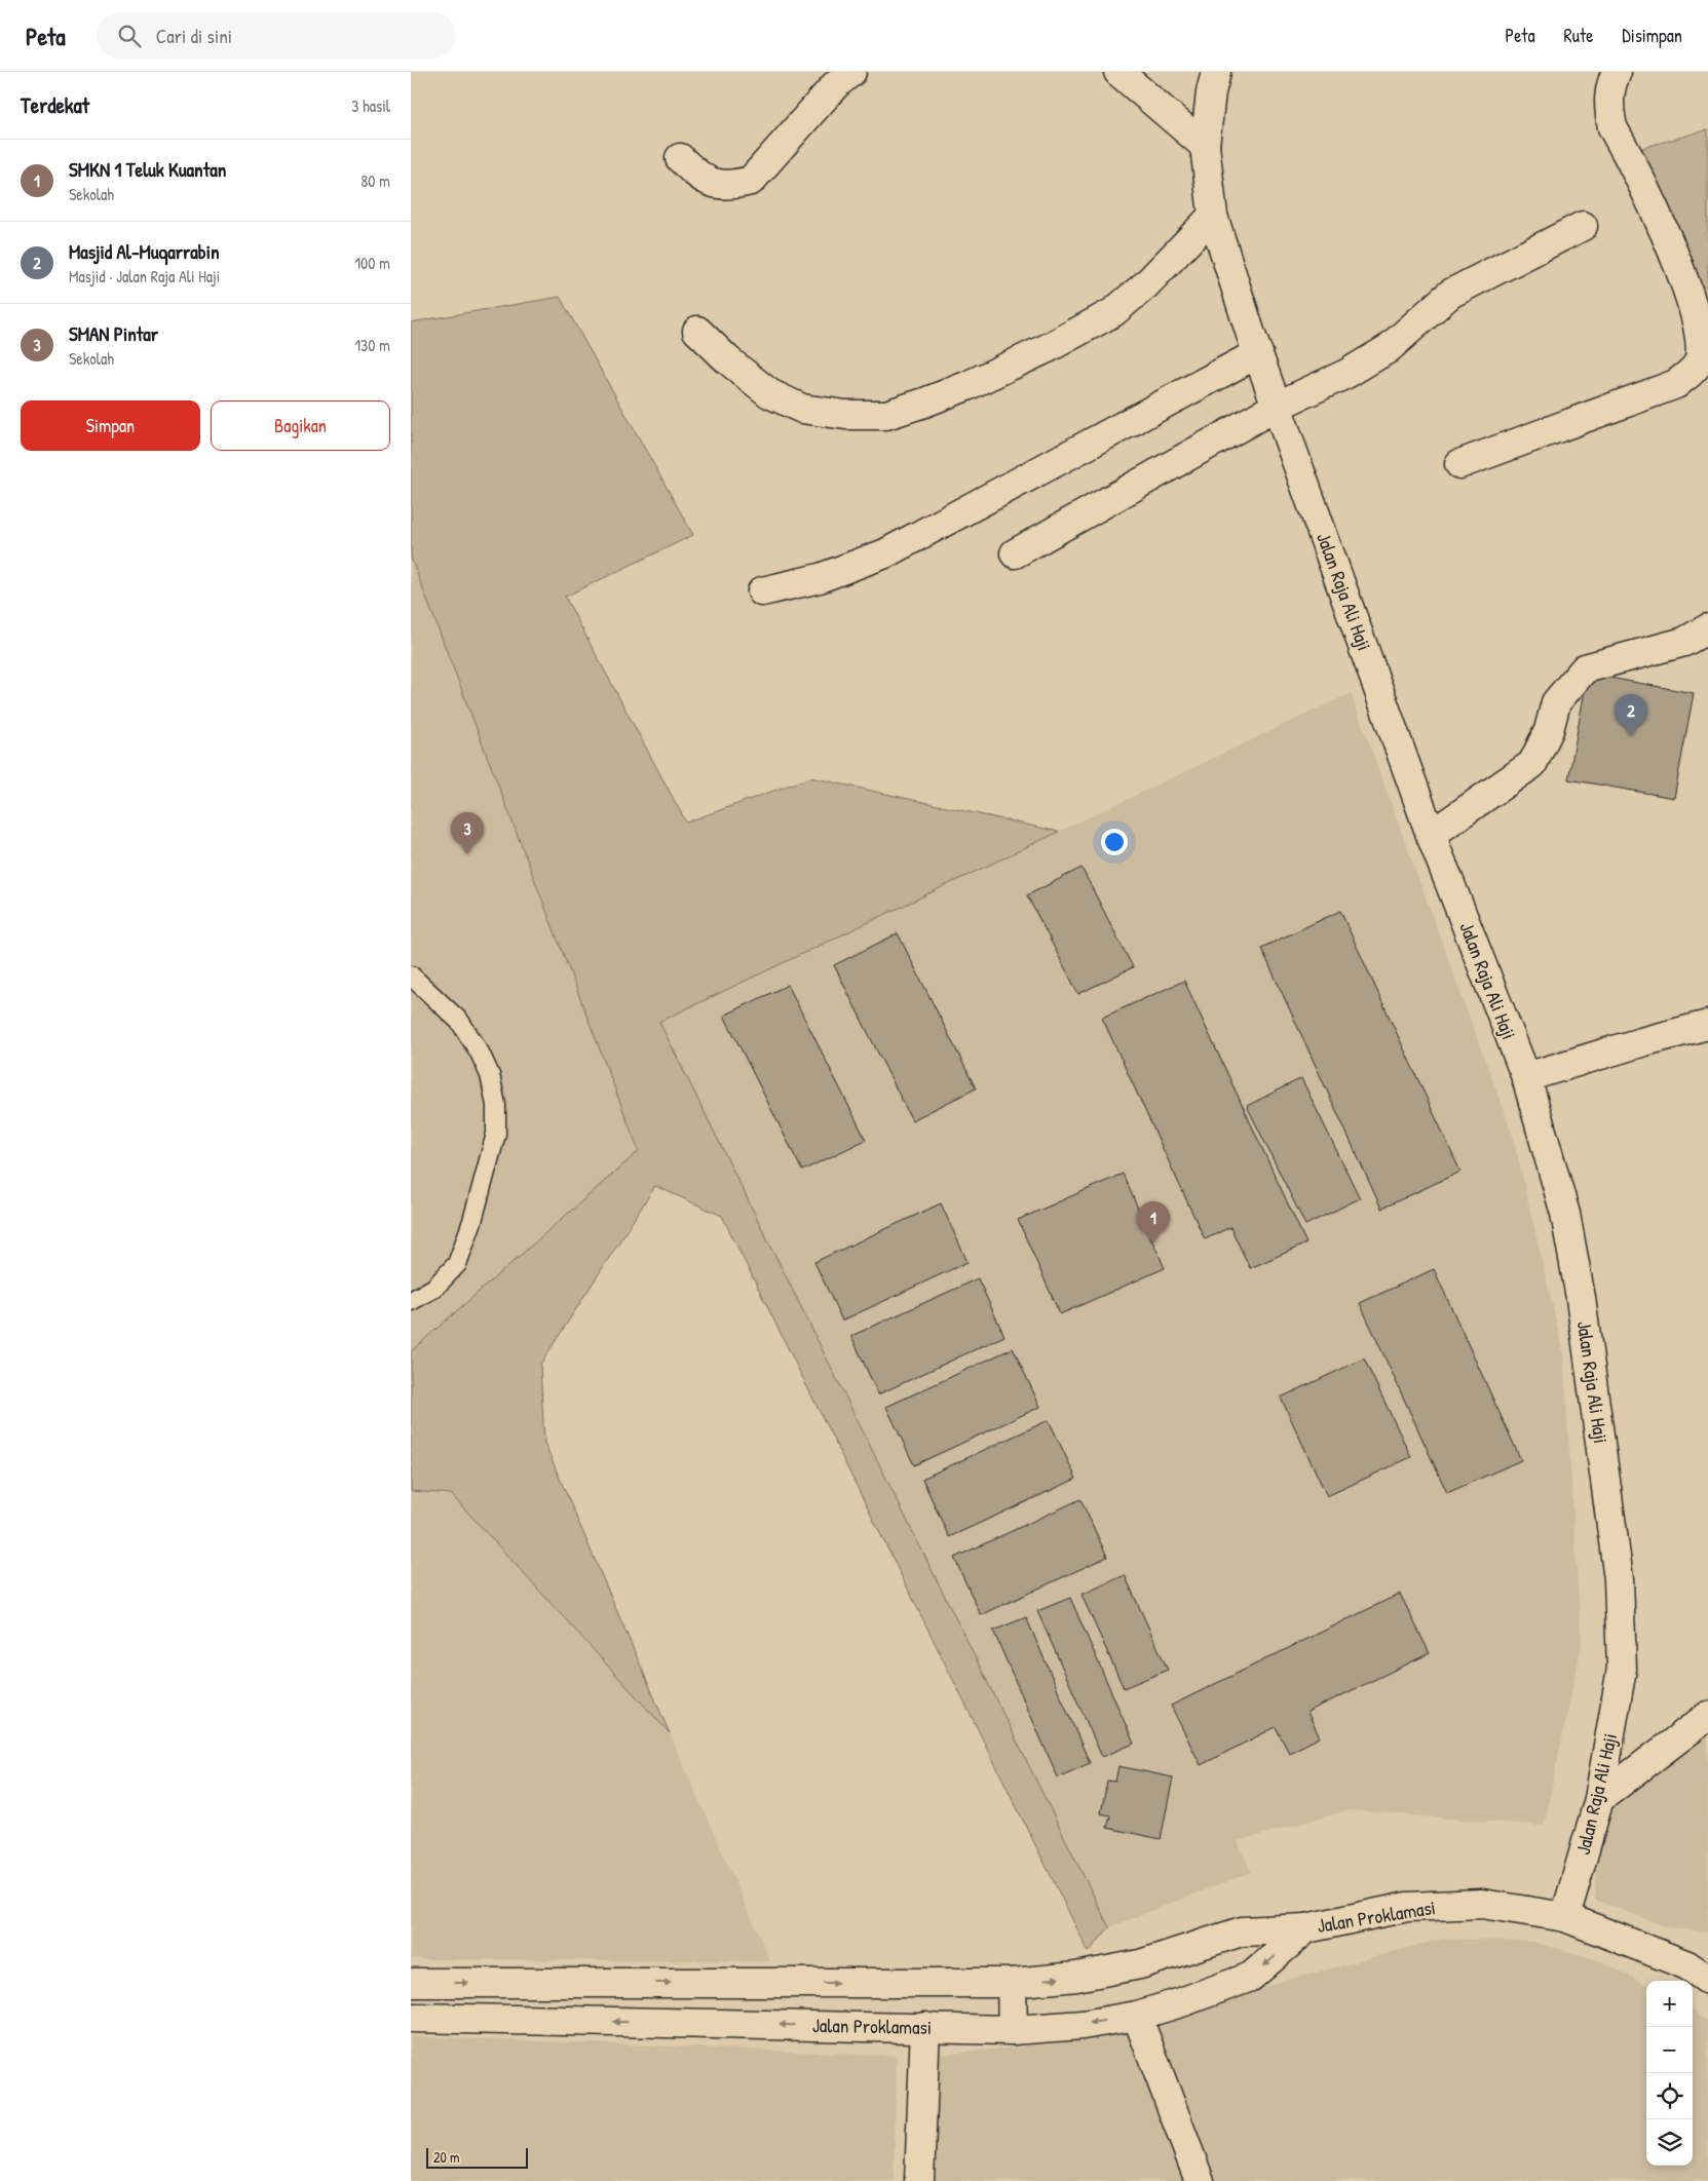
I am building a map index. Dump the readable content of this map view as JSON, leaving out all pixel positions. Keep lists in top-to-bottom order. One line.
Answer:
{"streets":{"main road":["Jalan Raja Ali Haji","Jalan Proklamasi"]},"crossings":[["Jalan Raja Ali Haji","Jalan Proklamasi"]],"scale_bar":"20 m","page":{"header":"Peta","search":"Cari di sini","nav":["Peta","Rute","Disimpan"],"heading":["Terdekat","3 hasil"],"list":[{"mark":"1","name":"SMKN 1 Teluk Kuantan","note":"Sekolah","value":"80 m"},{"mark":"2","name":"Masjid Al-Muqarrabin","note":"Masjid · Jalan Raja Ali Haji","value":"100 m"},{"mark":"3","name":"SMAN Pintar","note":"Sekolah","value":"130 m"}],"buttons":["Simpan","Bagikan"],"pins":["2","3","1"],"map_buttons":["+","−"],"scale":"20 m"}}
